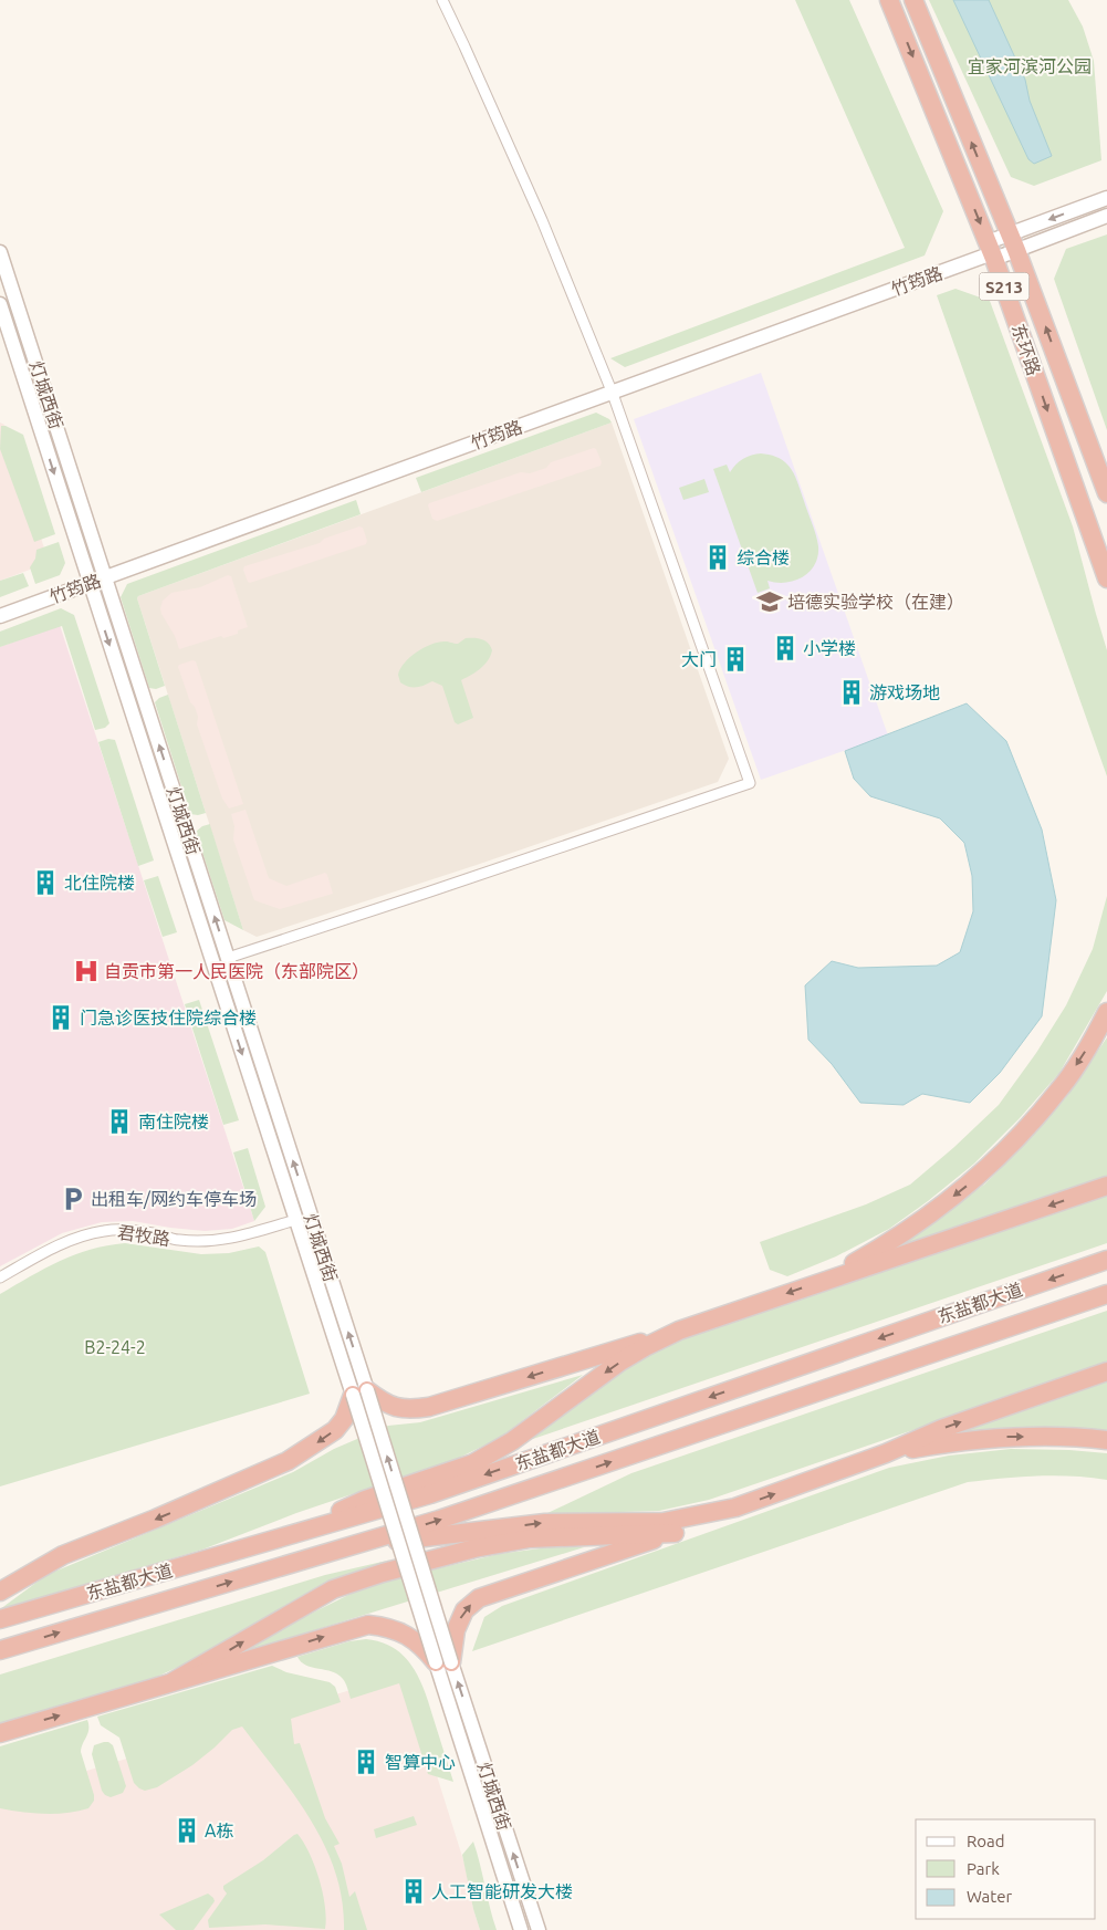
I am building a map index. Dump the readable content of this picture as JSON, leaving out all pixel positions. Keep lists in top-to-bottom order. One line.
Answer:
{"streets":{"highway":["S213","东环路","东盐都大道"],"street":["竹筠路","灯城西街","君牧路"]},"crossings":[["竹筠路","东环路"],["竹筠路","灯城西街"],["灯城西街","君牧路"]],"parks":["宜家河滨河公园","B2-24-2"],"places":{"building":["综合楼","小学楼","大门","游戏场地","北住院楼","门急诊医技住院综合楼","南住院楼","智算中心","A栋","人工智能研发大楼"],"school or university":["培德实验学校（在建）"],"hospital":["自贡市第一人民医院（东部院区）"],"parking":["出租车/网约车停车场"]},"legend":["Road","Park","Water"]}
